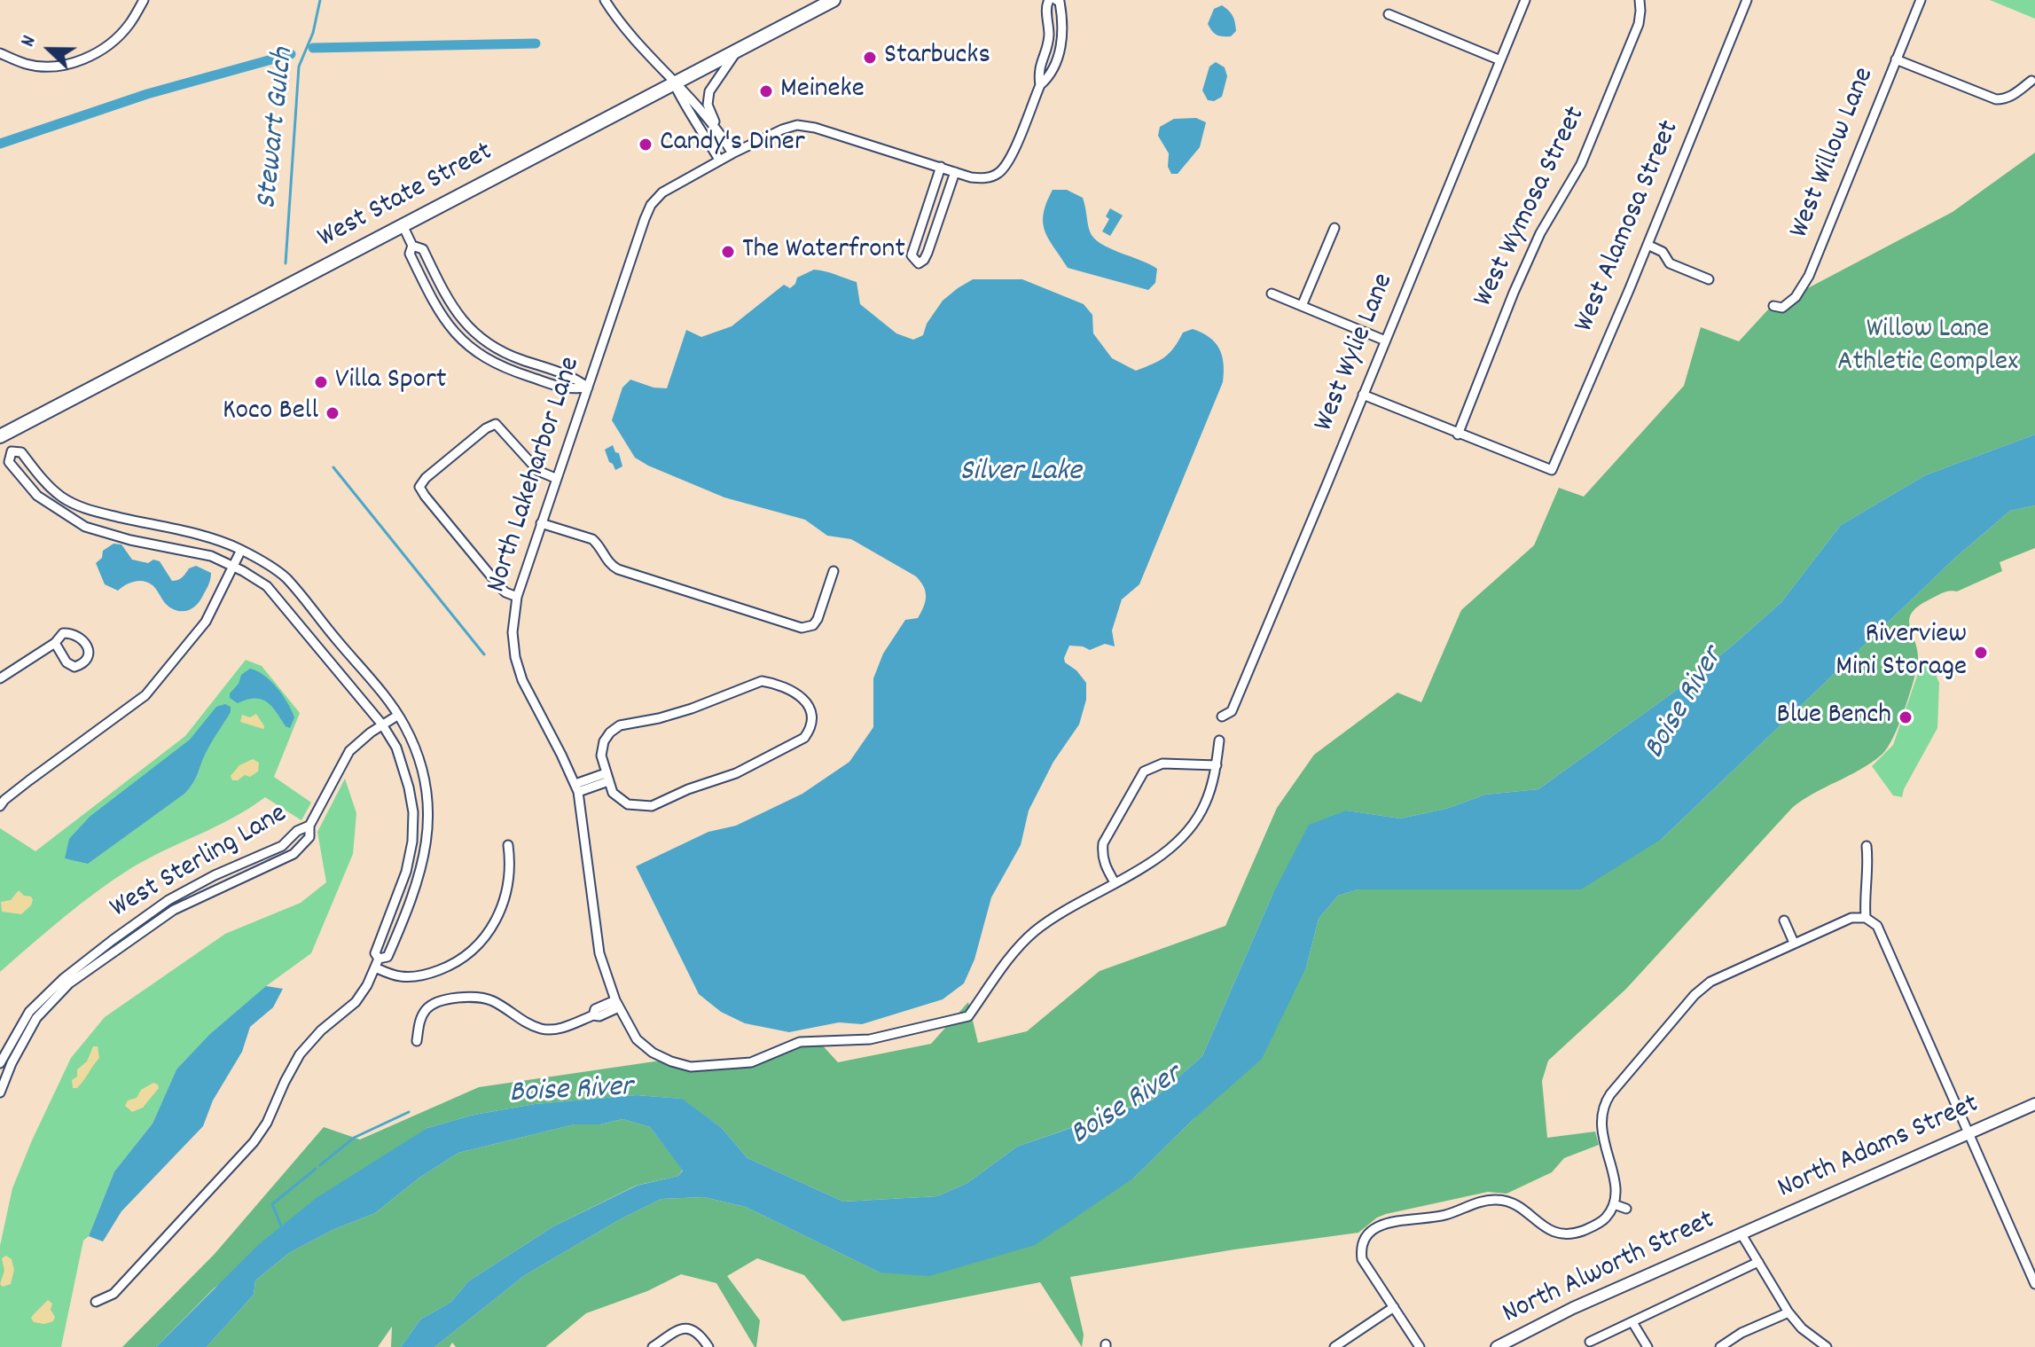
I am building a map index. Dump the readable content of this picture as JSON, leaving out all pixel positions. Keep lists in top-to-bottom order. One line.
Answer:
{"streets":{"main road":["West State Street"],"street":["West Willow Lane","West Wymosa Street","West Alamosa Street","West Wylie Lane","North Lakeharbor Lane","West Sterling Lane","North Adams Street","North Alworth Street"]},"crossings":[["West Wymosa Street","West Alamosa Street"],["North Adams Street","North Alworth Street"]],"water":["Stewart Gulch","Silver Lake","Boise River"],"parks":["Willow Lane Athletic Complex"],"places":["Starbucks","Meineke","Candy's Diner","The Waterfront","Villa Sport","Koco Bell","Riverview Mini Storage","Blue Bench"],"north":"left"}
